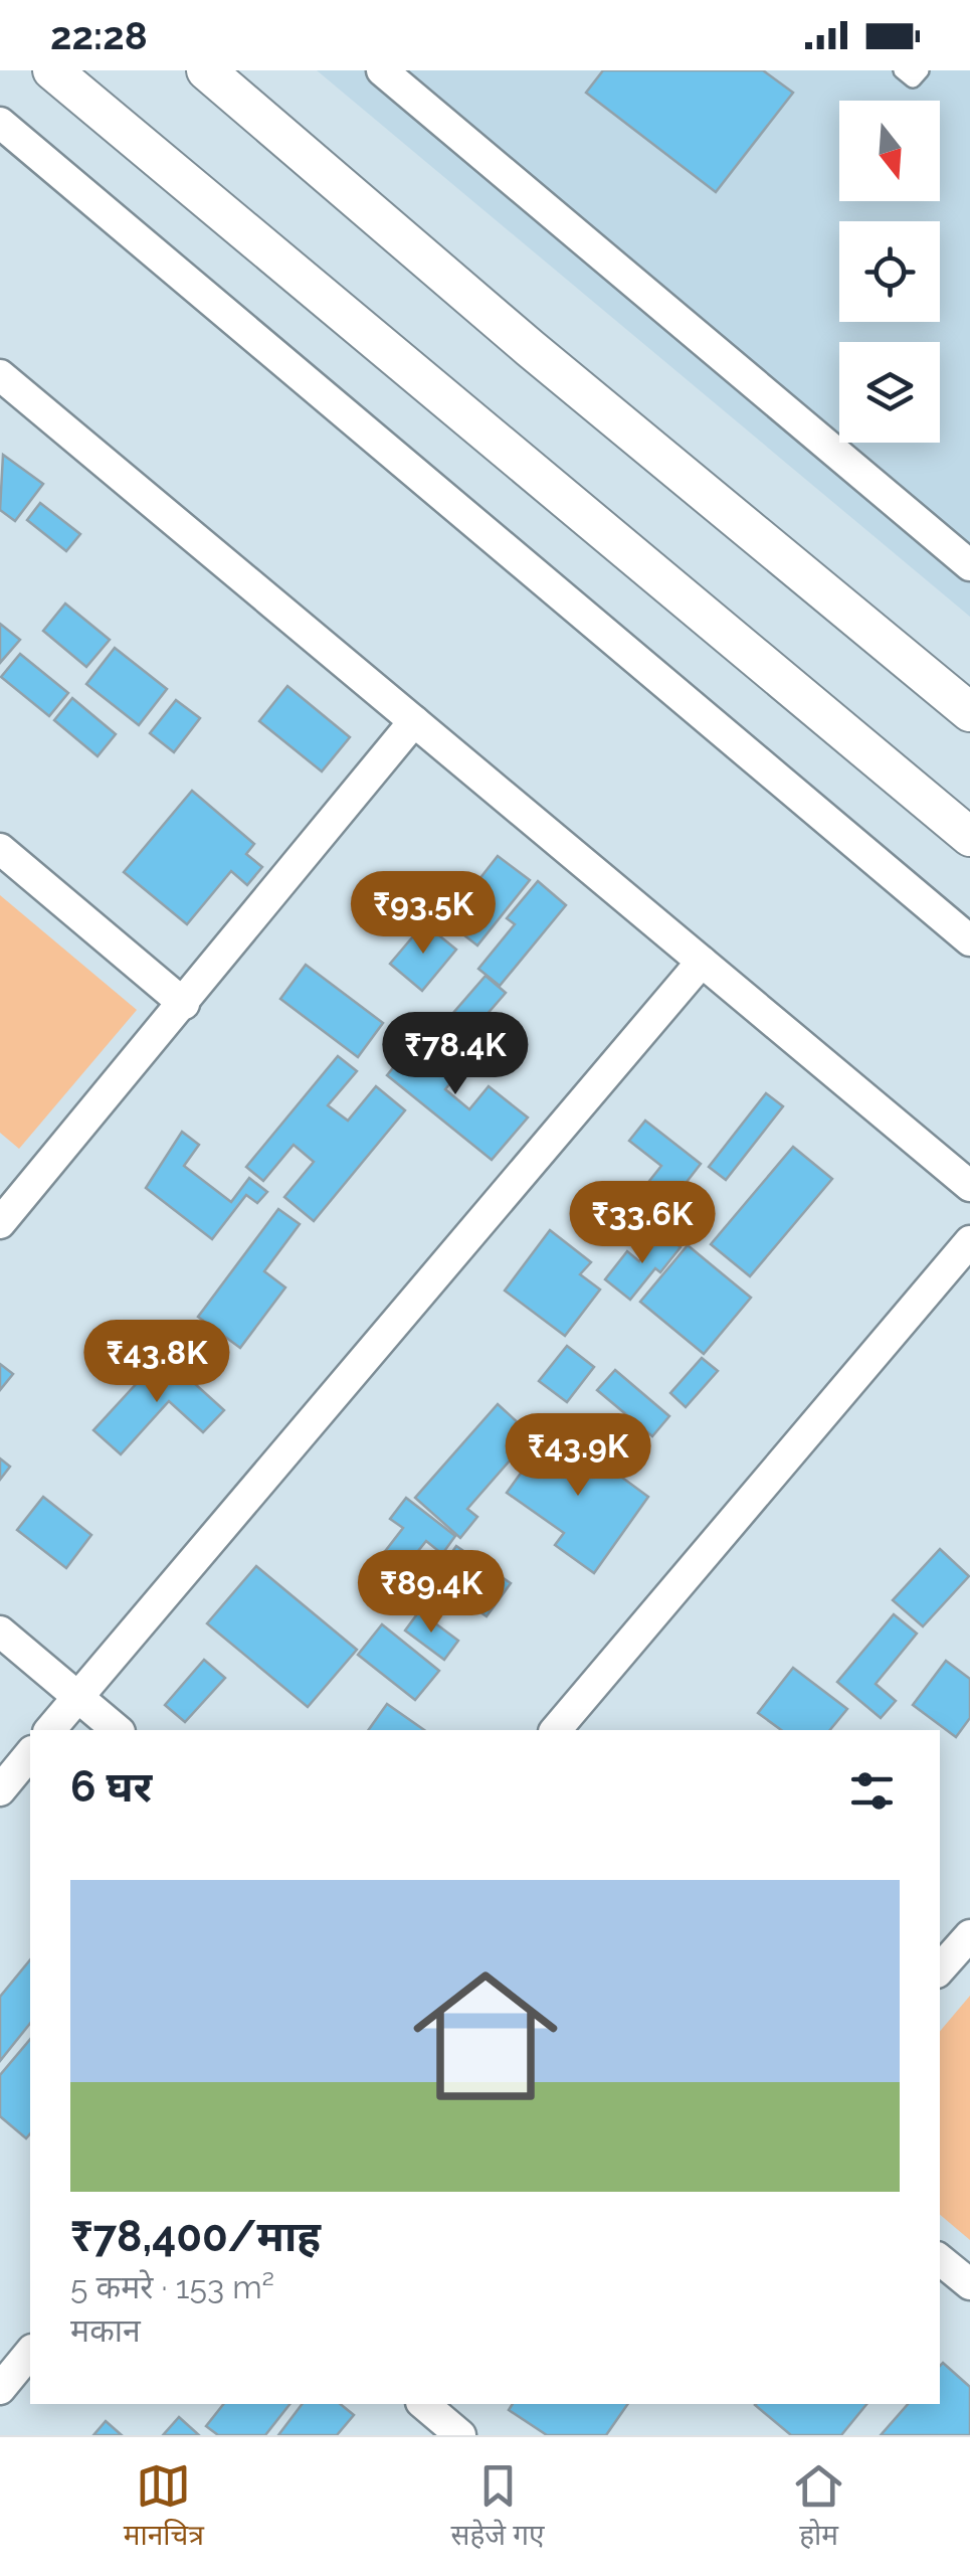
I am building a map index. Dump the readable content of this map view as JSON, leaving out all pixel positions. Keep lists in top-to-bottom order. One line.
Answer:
{"north":"bottom","page":{"status":"22:28","price":["₹93.5K","₹78.4K","₹33.6K","₹43.8K","₹43.9K","₹89.4K"],"heading":"6 घर","list":[{"name":"₹78,400/माह","note":"5 कमरे · 153 m² · मकान"}],"tabs":["मानचित्र","सहेजे गए","होम"]}}
